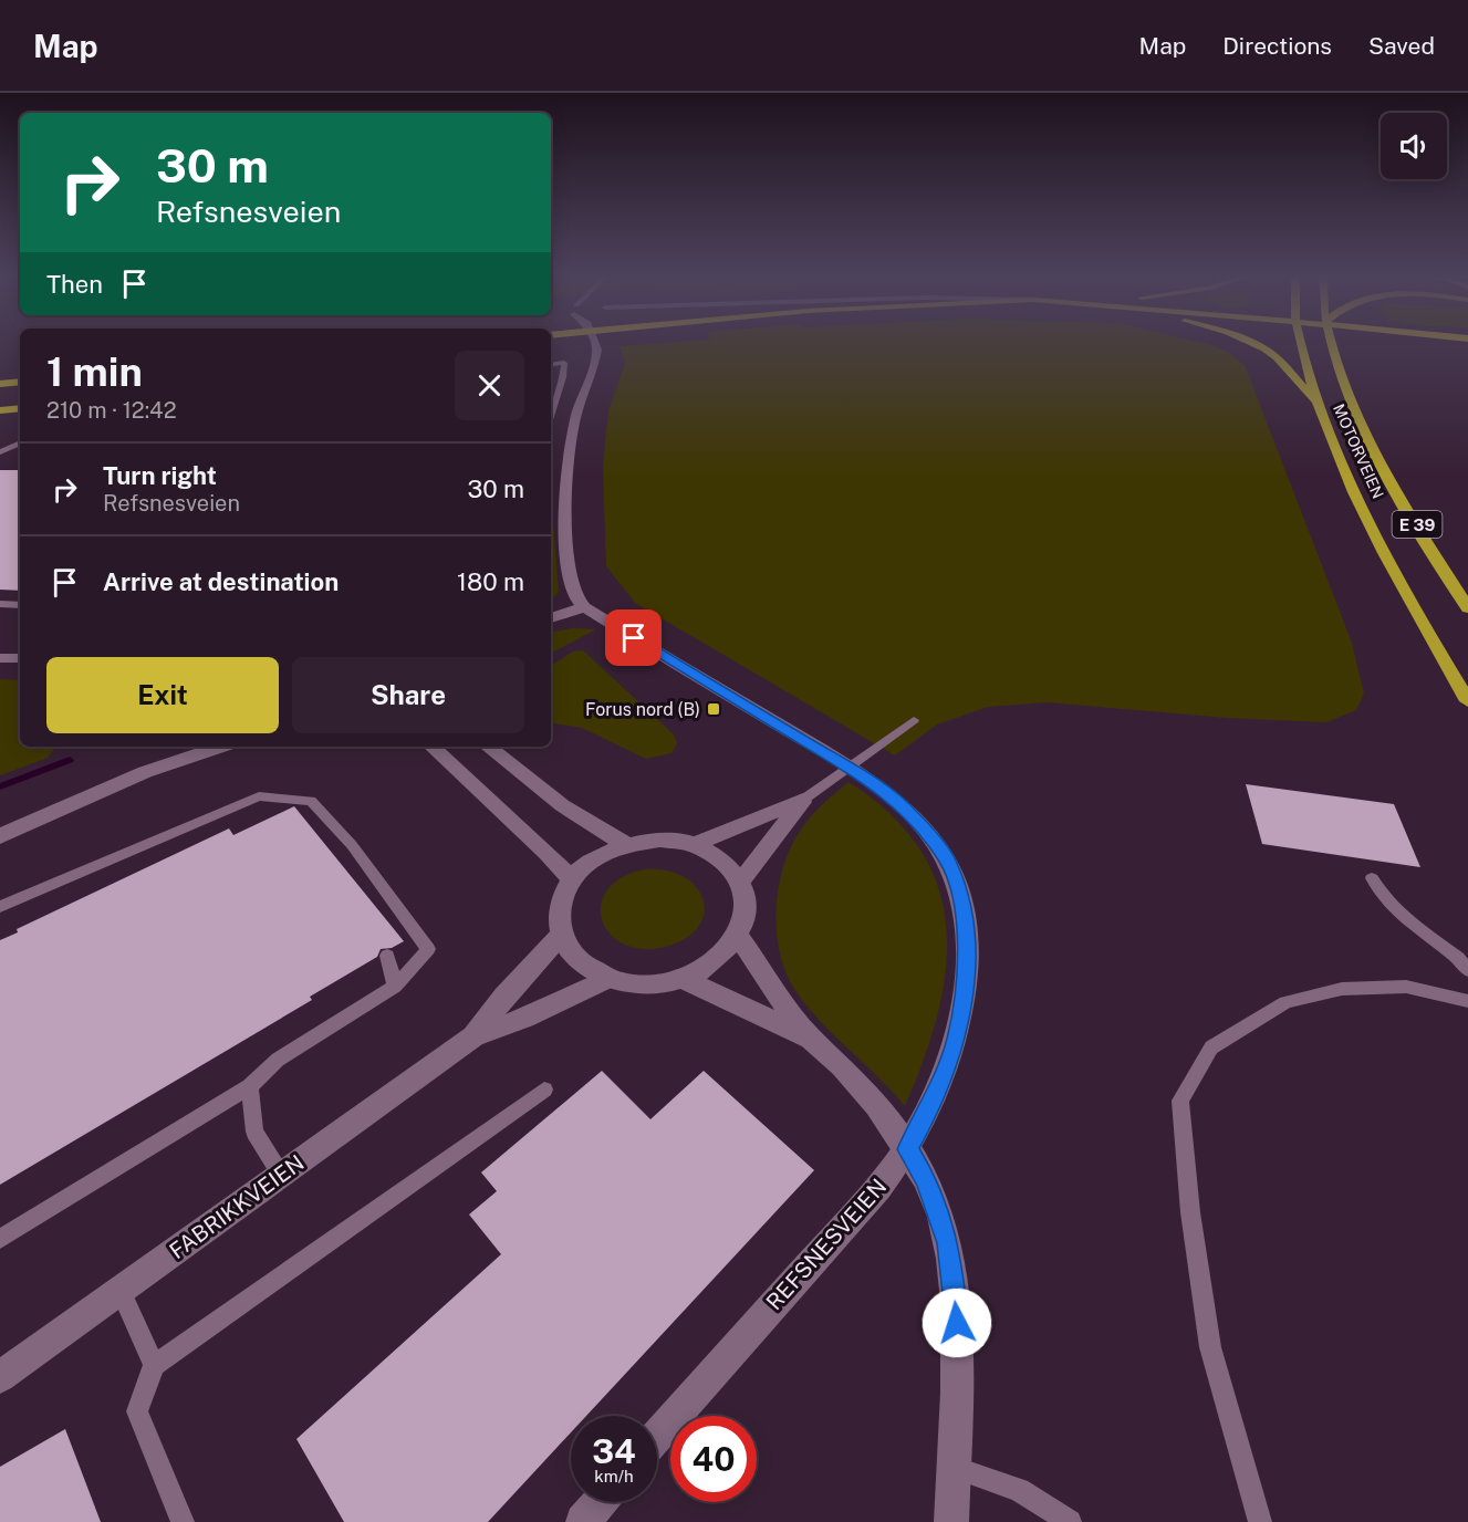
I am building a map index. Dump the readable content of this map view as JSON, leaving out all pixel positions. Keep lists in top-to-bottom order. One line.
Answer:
{"streets":{"highway":["MOTORVEIEN","E 39"],"street":["FABRIKKVEIEN","REFSNESVEIEN"]},"crossings":[["MOTORVEIEN","E 39"]],"places":{"transit":["Forus nord (B)"]},"page":{"header":"Map","nav":["Map","Directions","Saved"],"turn":["30 m","Refsnesveien"],"then":"Then","heading":["1 min","210 m · 12:42"],"list":[{"name":"Turn right","note":"Refsnesveien","value":"30 m"},{"name":"Arrive at destination","value":"180 m"}],"buttons":["Exit","Share"],"speed":"34 km/h","limit":"40"}}
